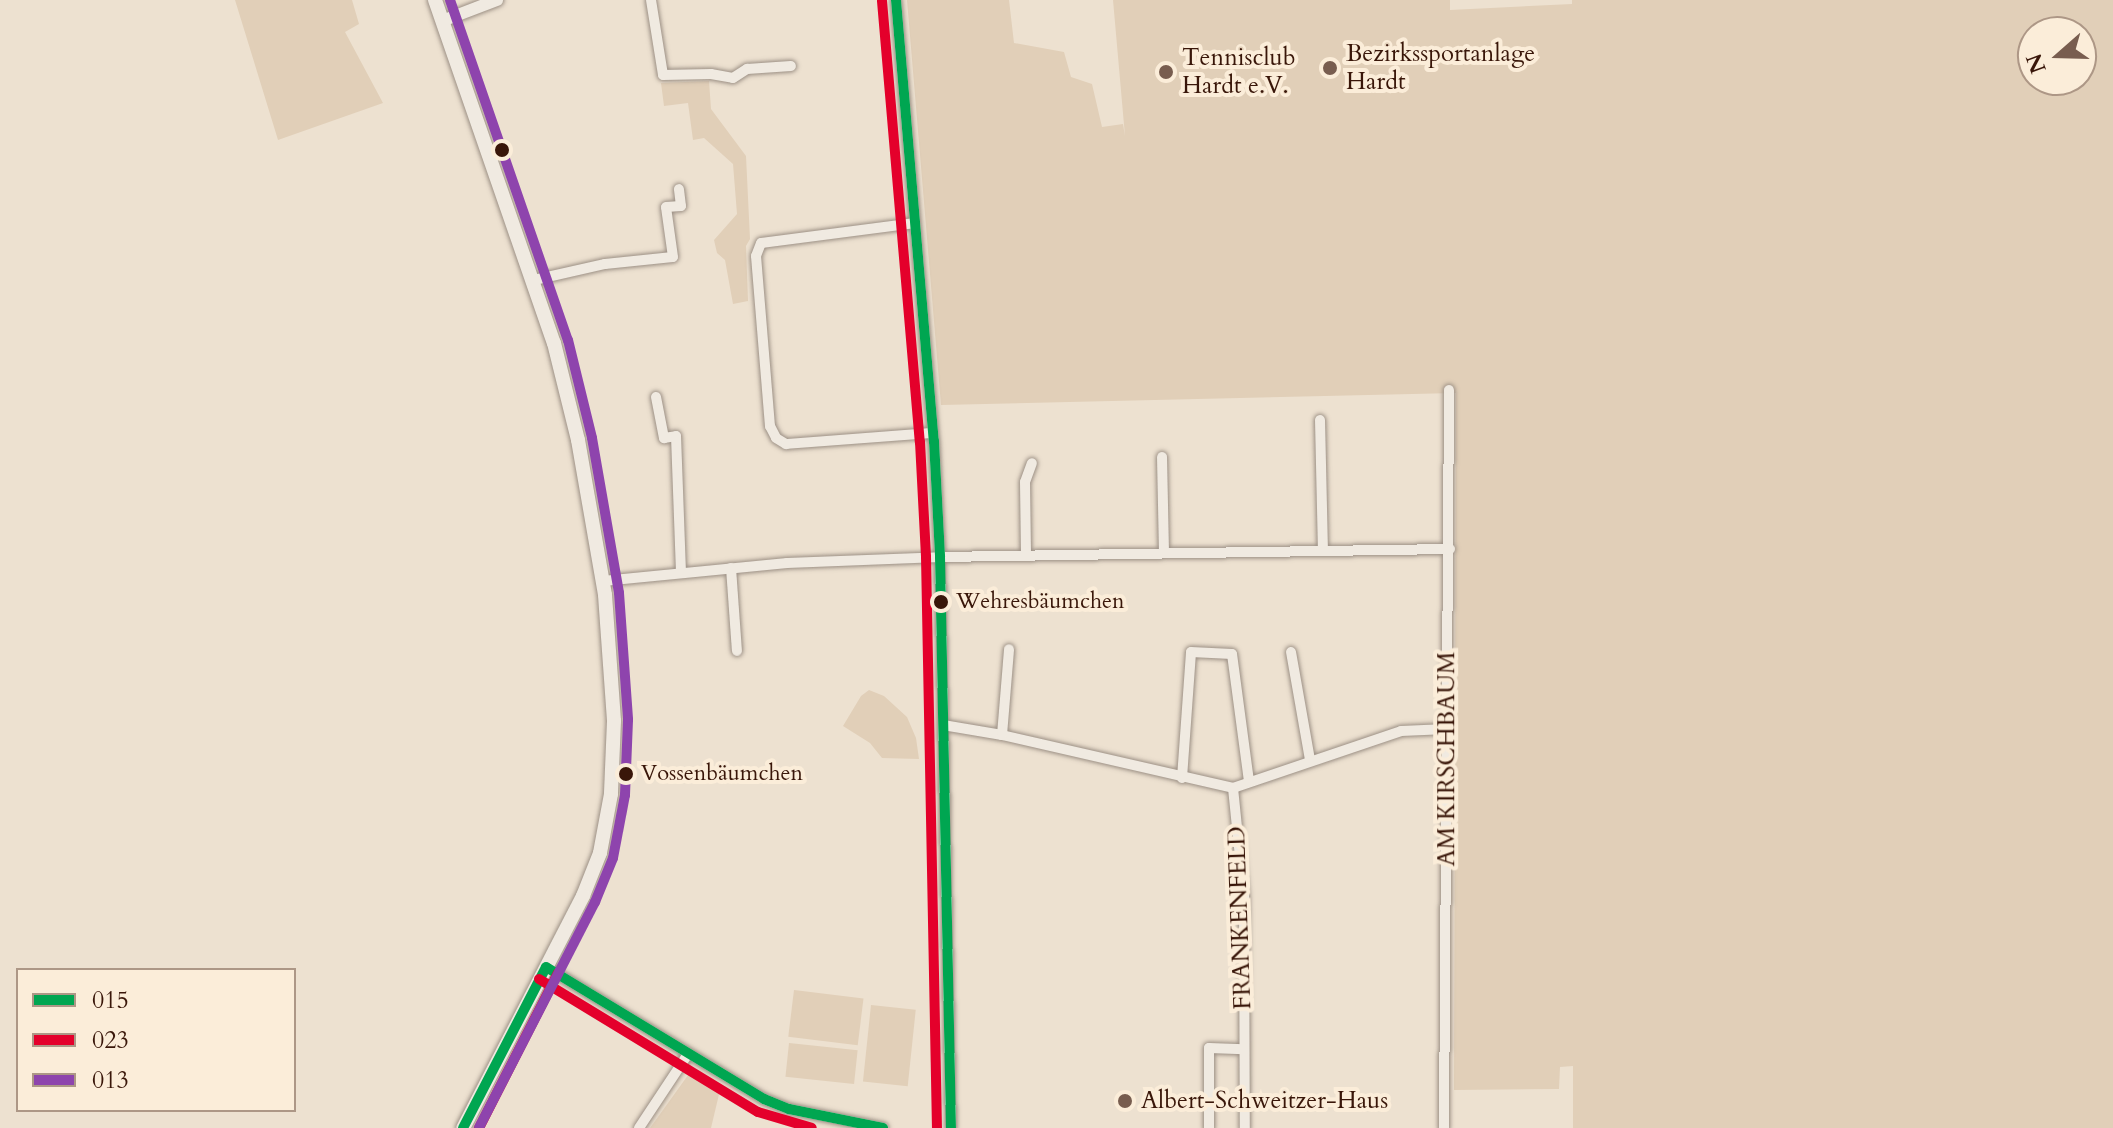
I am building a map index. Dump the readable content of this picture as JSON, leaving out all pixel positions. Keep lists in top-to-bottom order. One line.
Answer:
{"streets":{"street":["AM KIRSCHBAUM","FRANKENFELD"]},"places":["Bezirkssportanlage Hardt","Tennisclub Hardt e.V.","Wehresbäumchen","Vossenbäumchen","Albert-Schweitzer-Haus"],"lines":["transit line 015","transit line 013","transit line 023"],"legend":["015","023","013"],"north":"left"}
